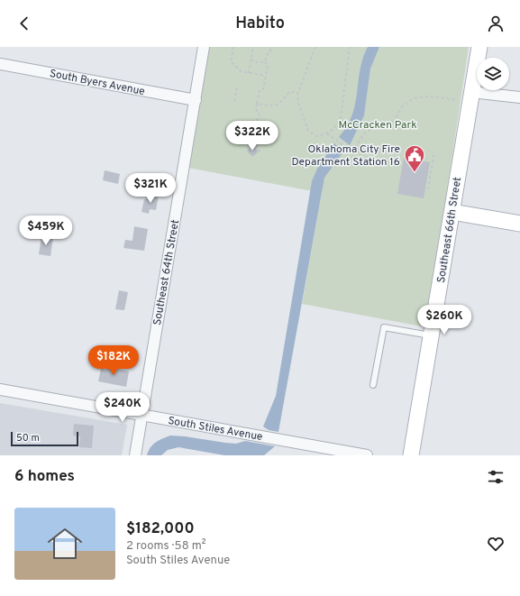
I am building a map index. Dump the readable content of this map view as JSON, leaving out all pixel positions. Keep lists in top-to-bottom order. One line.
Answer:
{"streets":{"street":["South Byers Avenue","Southeast 66th Street","Southeast 64th Street","South Stiles Avenue"]},"crossings":[["South Byers Avenue","Southeast 64th Street"],["Southeast 64th Street","South Stiles Avenue"]],"parks":["McCracken Park"],"places":{"public building":["Oklahoma City Fire Department Station 16"]},"scale_bar":"50 m","page":{"header":"Habito","price":["$322K","$321K","$459K","$260K","$182K","$240K"],"scale":"50 m","heading":"6 homes","list":[{"name":"$182,000","note":"2 rooms · 58 m² · South Stiles Avenue"}]}}
